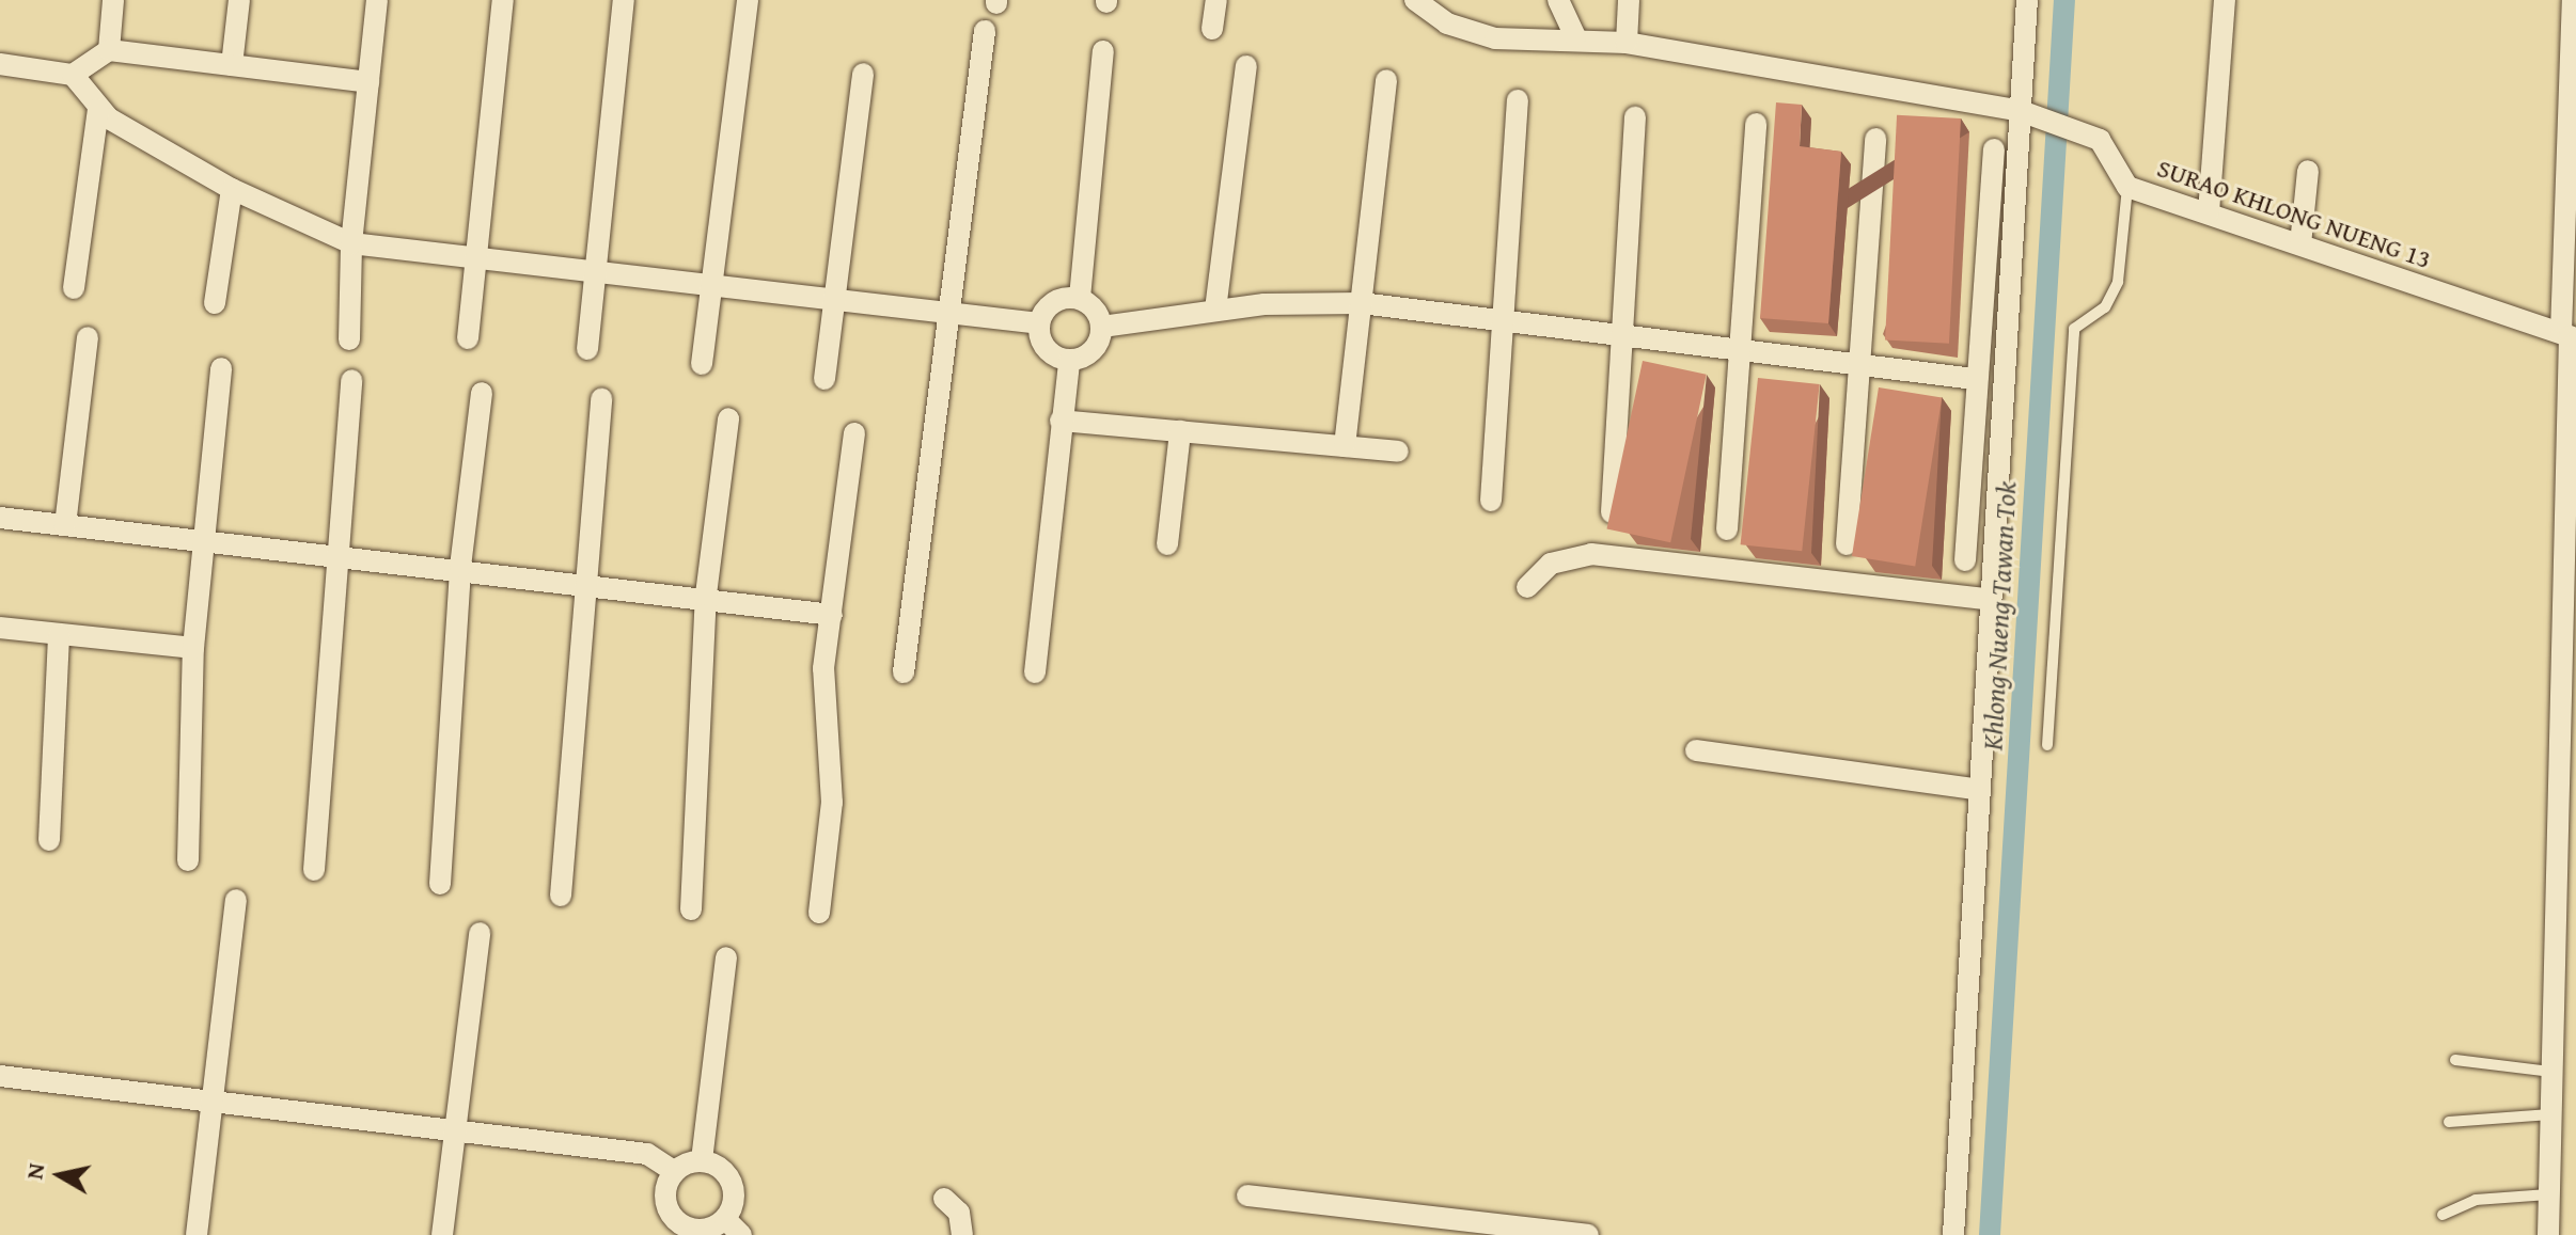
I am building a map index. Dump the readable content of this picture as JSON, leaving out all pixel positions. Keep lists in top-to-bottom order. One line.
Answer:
{"streets":{"street":["SURAO KHLONG NUENG 13"]},"water":["Khlong Nueng Tawan Tok"],"north":"left"}
